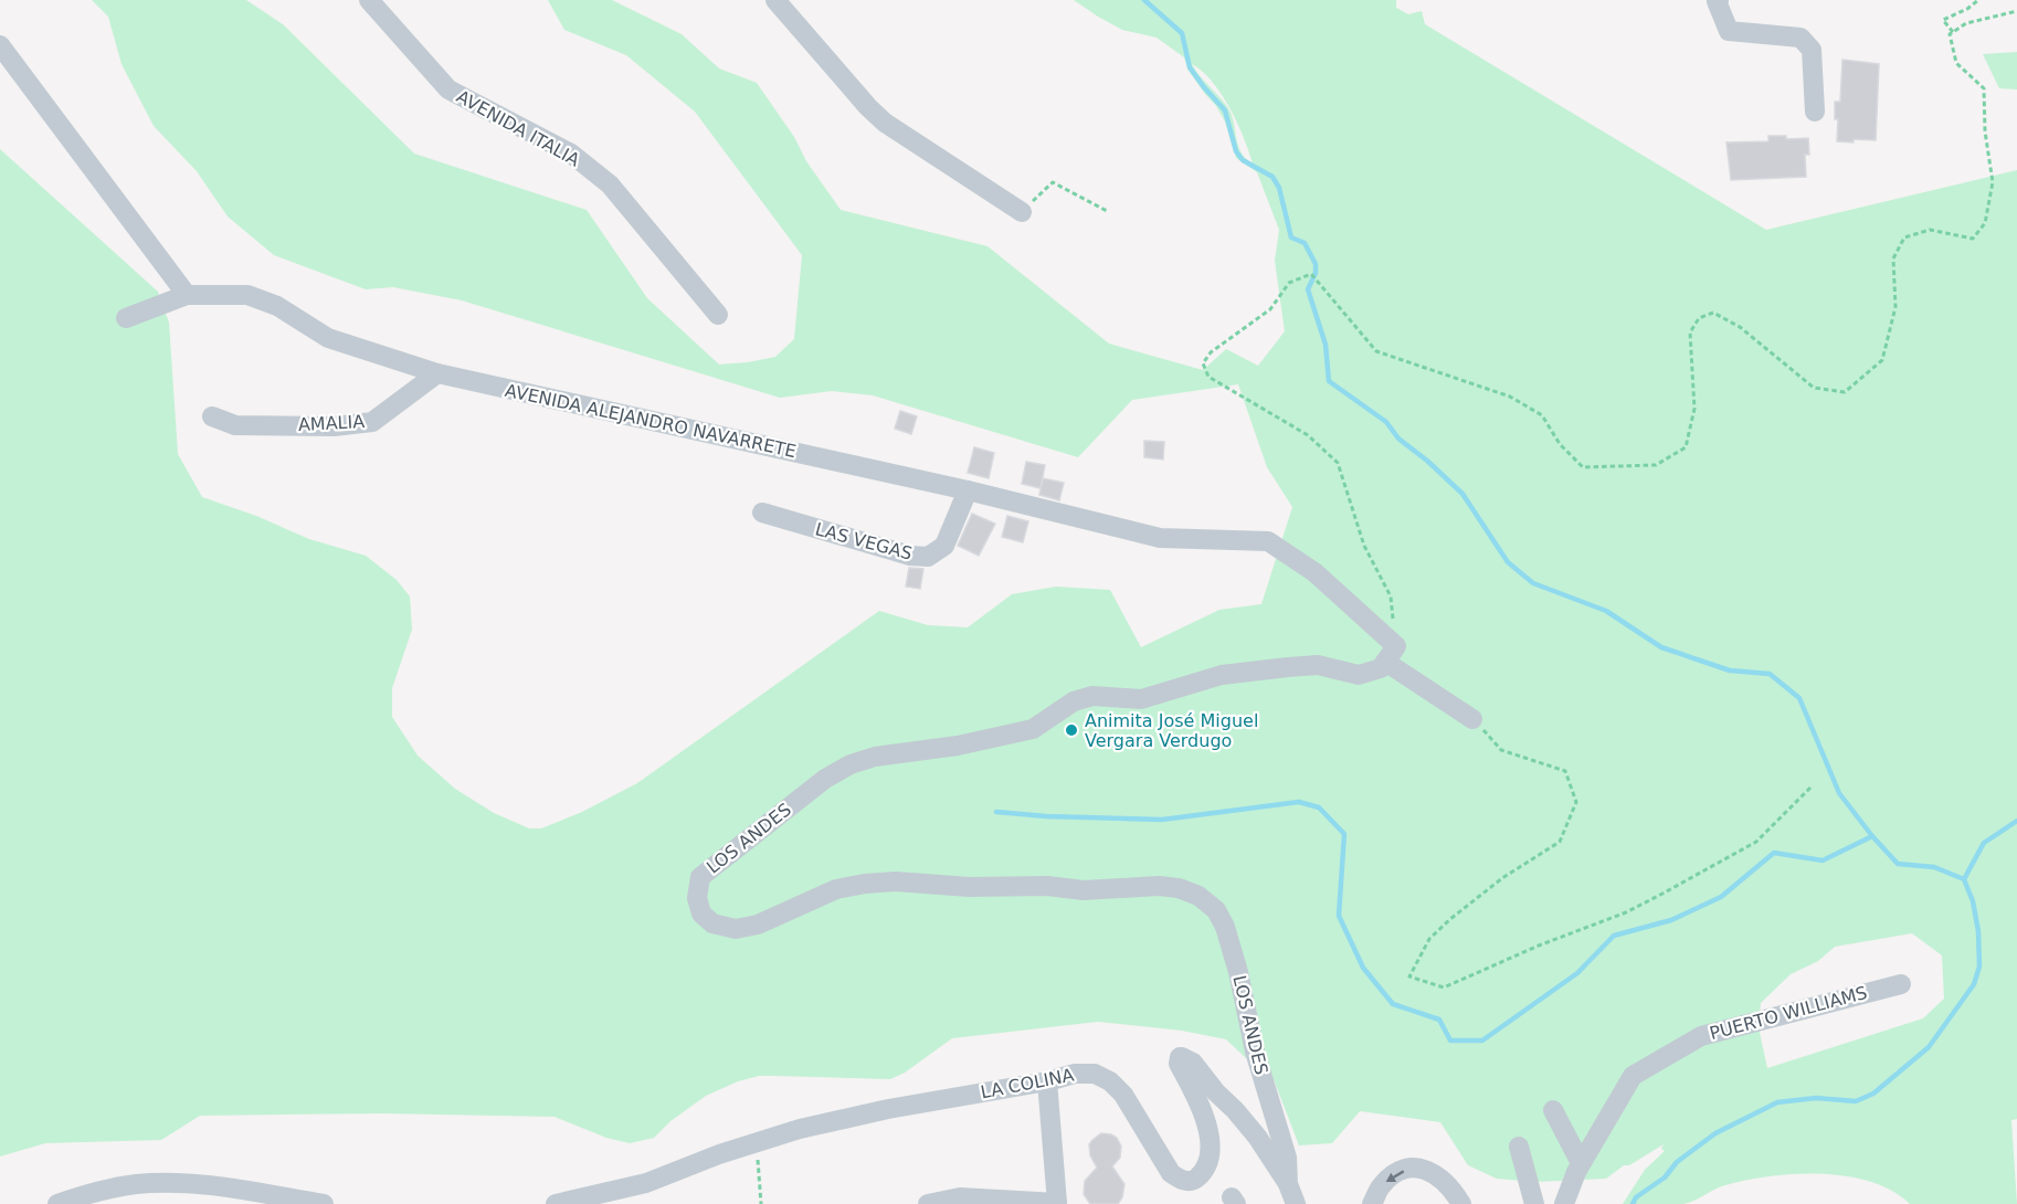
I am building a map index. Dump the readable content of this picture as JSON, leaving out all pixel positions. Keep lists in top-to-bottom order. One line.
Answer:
{"streets":{"street":["AVENIDA ITALIA","AVENIDA ALEJANDRO NAVARRETE","AMALIA","LAS VEGAS","LOS ANDES","PUERTO WILLIAMS","LA COLINA"]},"crossings":[["AVENIDA ALEJANDRO NAVARRETE","AMALIA"],["AVENIDA ALEJANDRO NAVARRETE","LAS VEGAS"],["AVENIDA ALEJANDRO NAVARRETE","LOS ANDES"],["LOS ANDES","LA COLINA"]],"places":["Animita José Miguel Vergara Verdugo"]}
